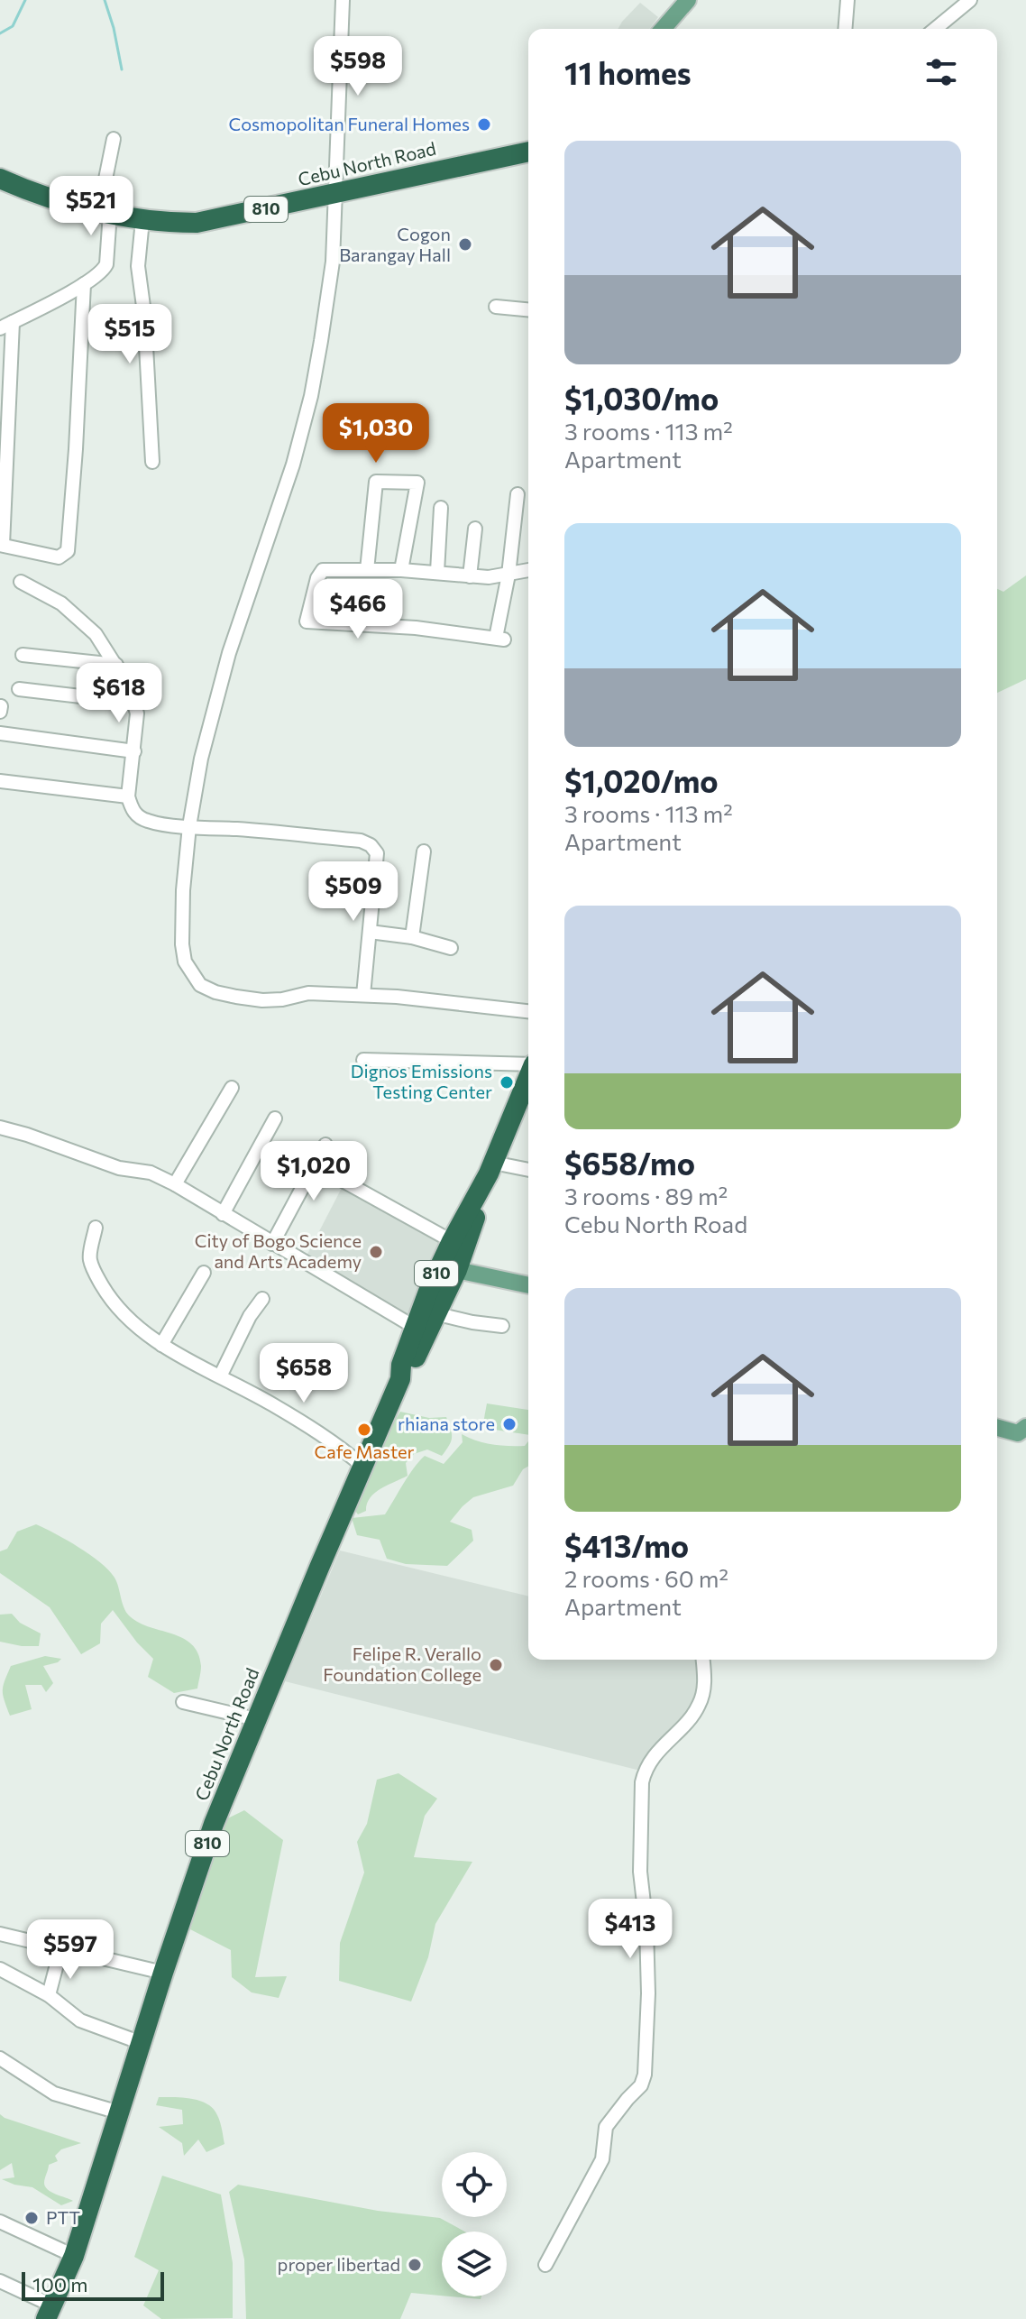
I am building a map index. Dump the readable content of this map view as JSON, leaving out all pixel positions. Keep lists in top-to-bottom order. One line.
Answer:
{"streets":{"highway":["Cebu North Road","810"]},"places":["Cosmopolitan Funeral Homes","Cogon Barangay Hall","Dignos Emissions Testing Center","City of Bogo Science and Arts Academy","rhiana store","Cafe Master","Felipe R. Verallo Foundation College","PTT","proper libertad"],"scale_bar":"100 m","page":{"heading":"11 homes","price":["$598","$521","$515","$1,030","$466","$618","$509","$1,020","$658","$413","$597"],"list":[{"name":"$1,030/mo","note":"3 rooms · 113 m² · Apartment"},{"name":"$1,020/mo","note":"3 rooms · 113 m² · Apartment"},{"name":"$658/mo","note":"3 rooms · 89 m² · Cebu North Road"},{"name":"$413/mo","note":"2 rooms · 60 m² · Apartment"}],"scale":"100 m"}}
